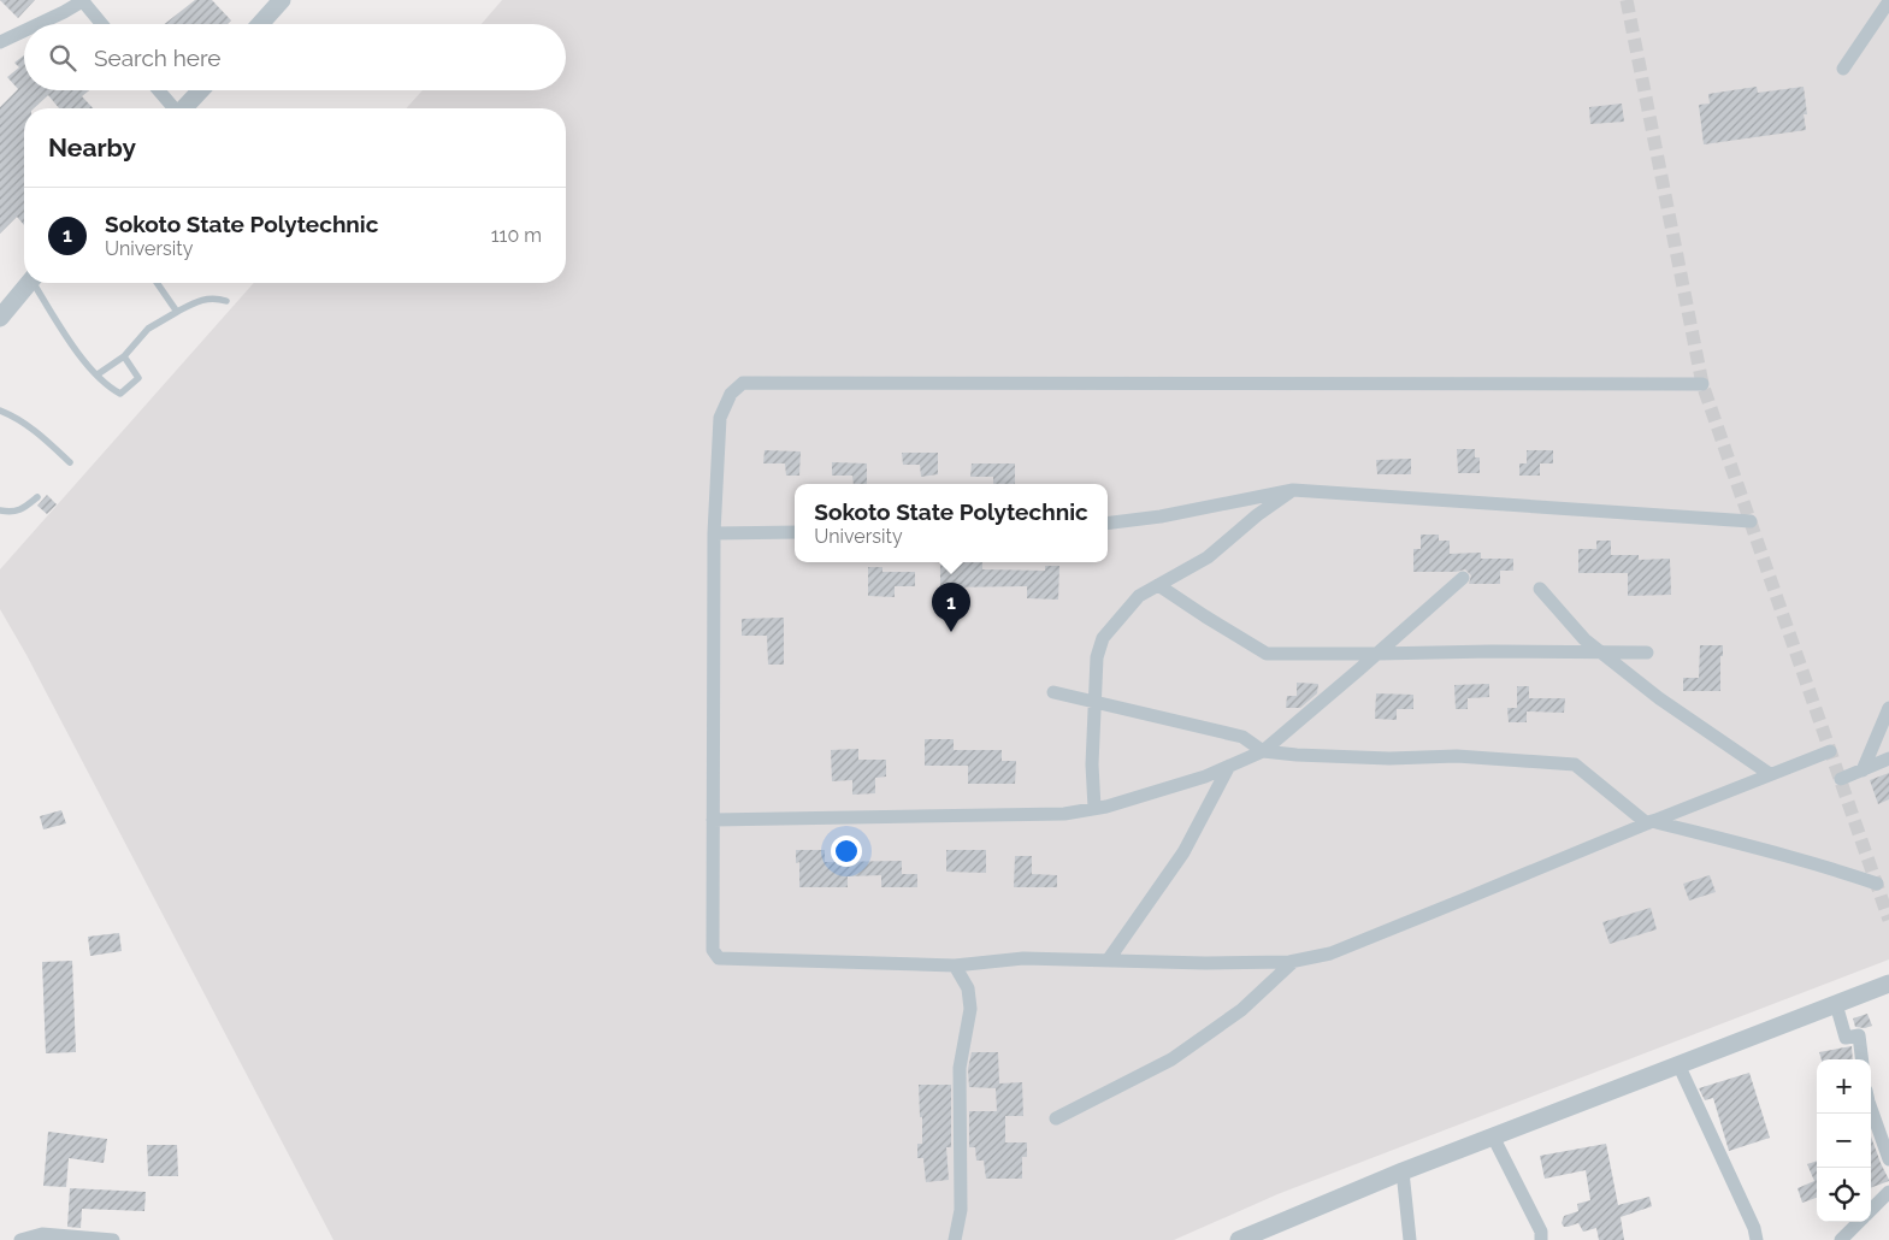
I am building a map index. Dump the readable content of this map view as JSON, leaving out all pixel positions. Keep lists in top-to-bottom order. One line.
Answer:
{"page":{"search":"Search here","heading":"Nearby","list":[{"mark":"1","name":"Sokoto State Polytechnic","note":"University","value":"110 m"}],"popup":["Sokoto State Polytechnic","University"],"pins":"1","map_buttons":["+","−"]}}
